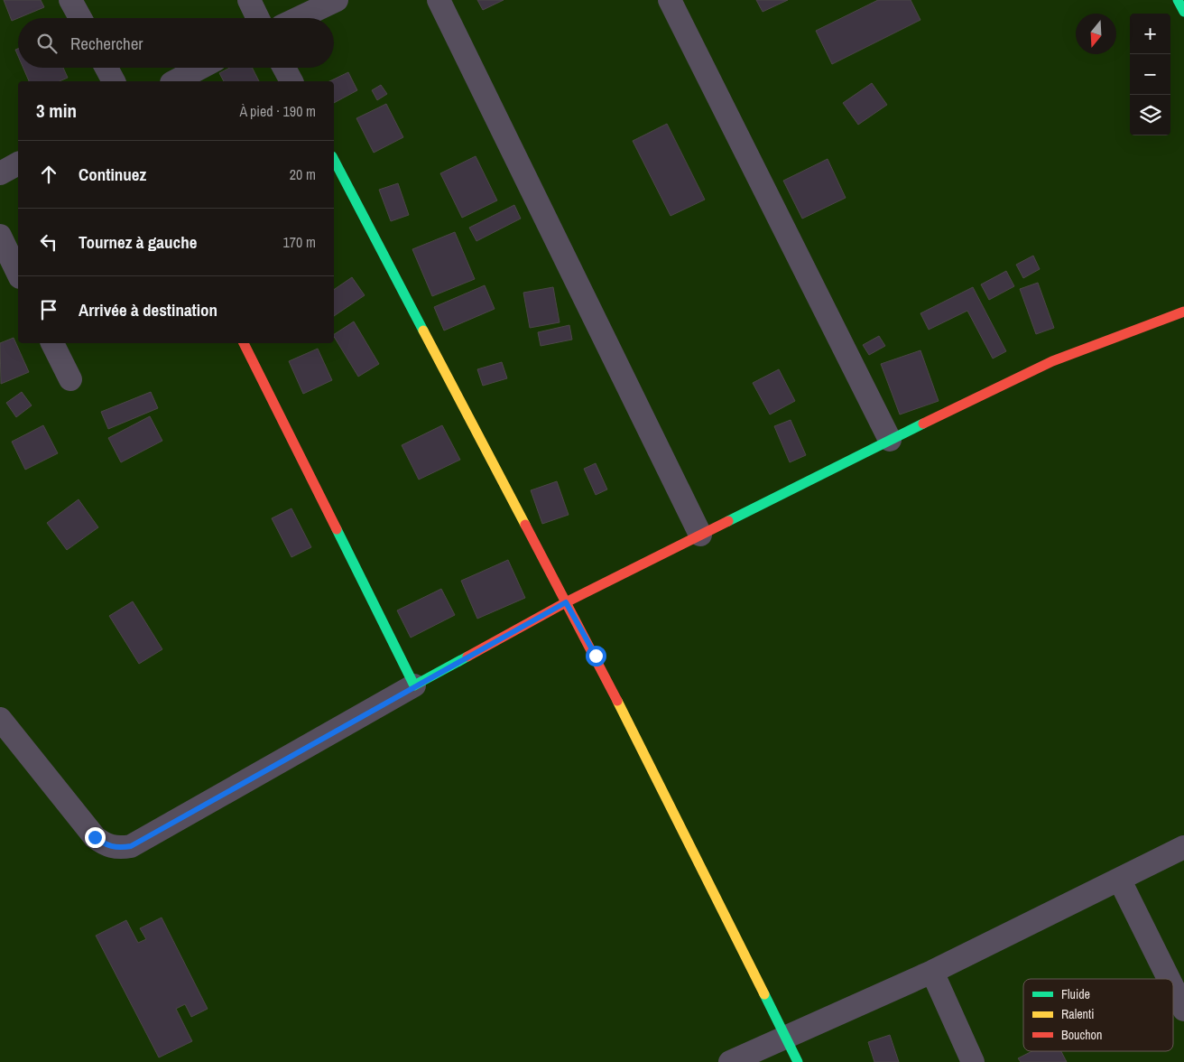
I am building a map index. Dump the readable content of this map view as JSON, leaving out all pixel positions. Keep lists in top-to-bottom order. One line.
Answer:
{"legend":["Fluide","Ralenti","Bouchon"],"north":"bottom","page":{"map_buttons":["+","−"],"search":"Rechercher","heading":["3 min","À pied · 190 m"],"list":[["Continuez","20 m"],["Tournez à gauche","170 m"],"Arrivée à destination"]}}
